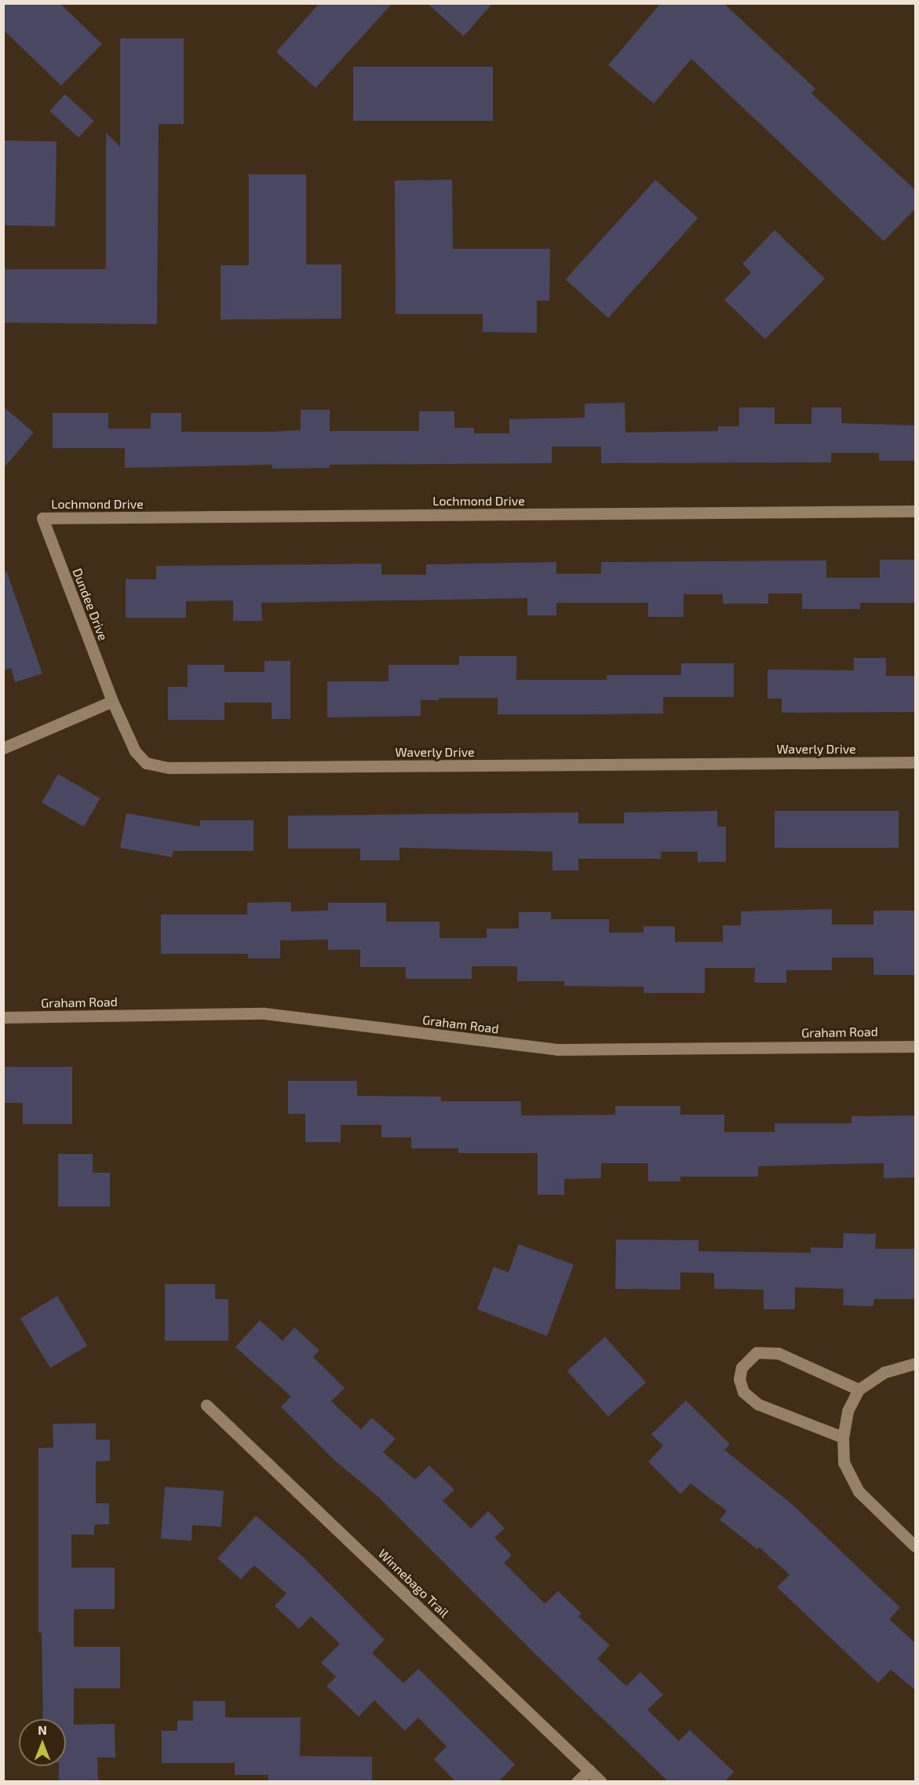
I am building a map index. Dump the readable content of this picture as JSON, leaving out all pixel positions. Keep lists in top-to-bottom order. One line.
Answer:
{"streets":{"street":["Lochmond Drive","Dundee Drive","Waverly Drive","Graham Road","Winnebago Trail"]},"crossings":[["Lochmond Drive","Dundee Drive"],["Dundee Drive","Waverly Drive"]],"north":"top"}
